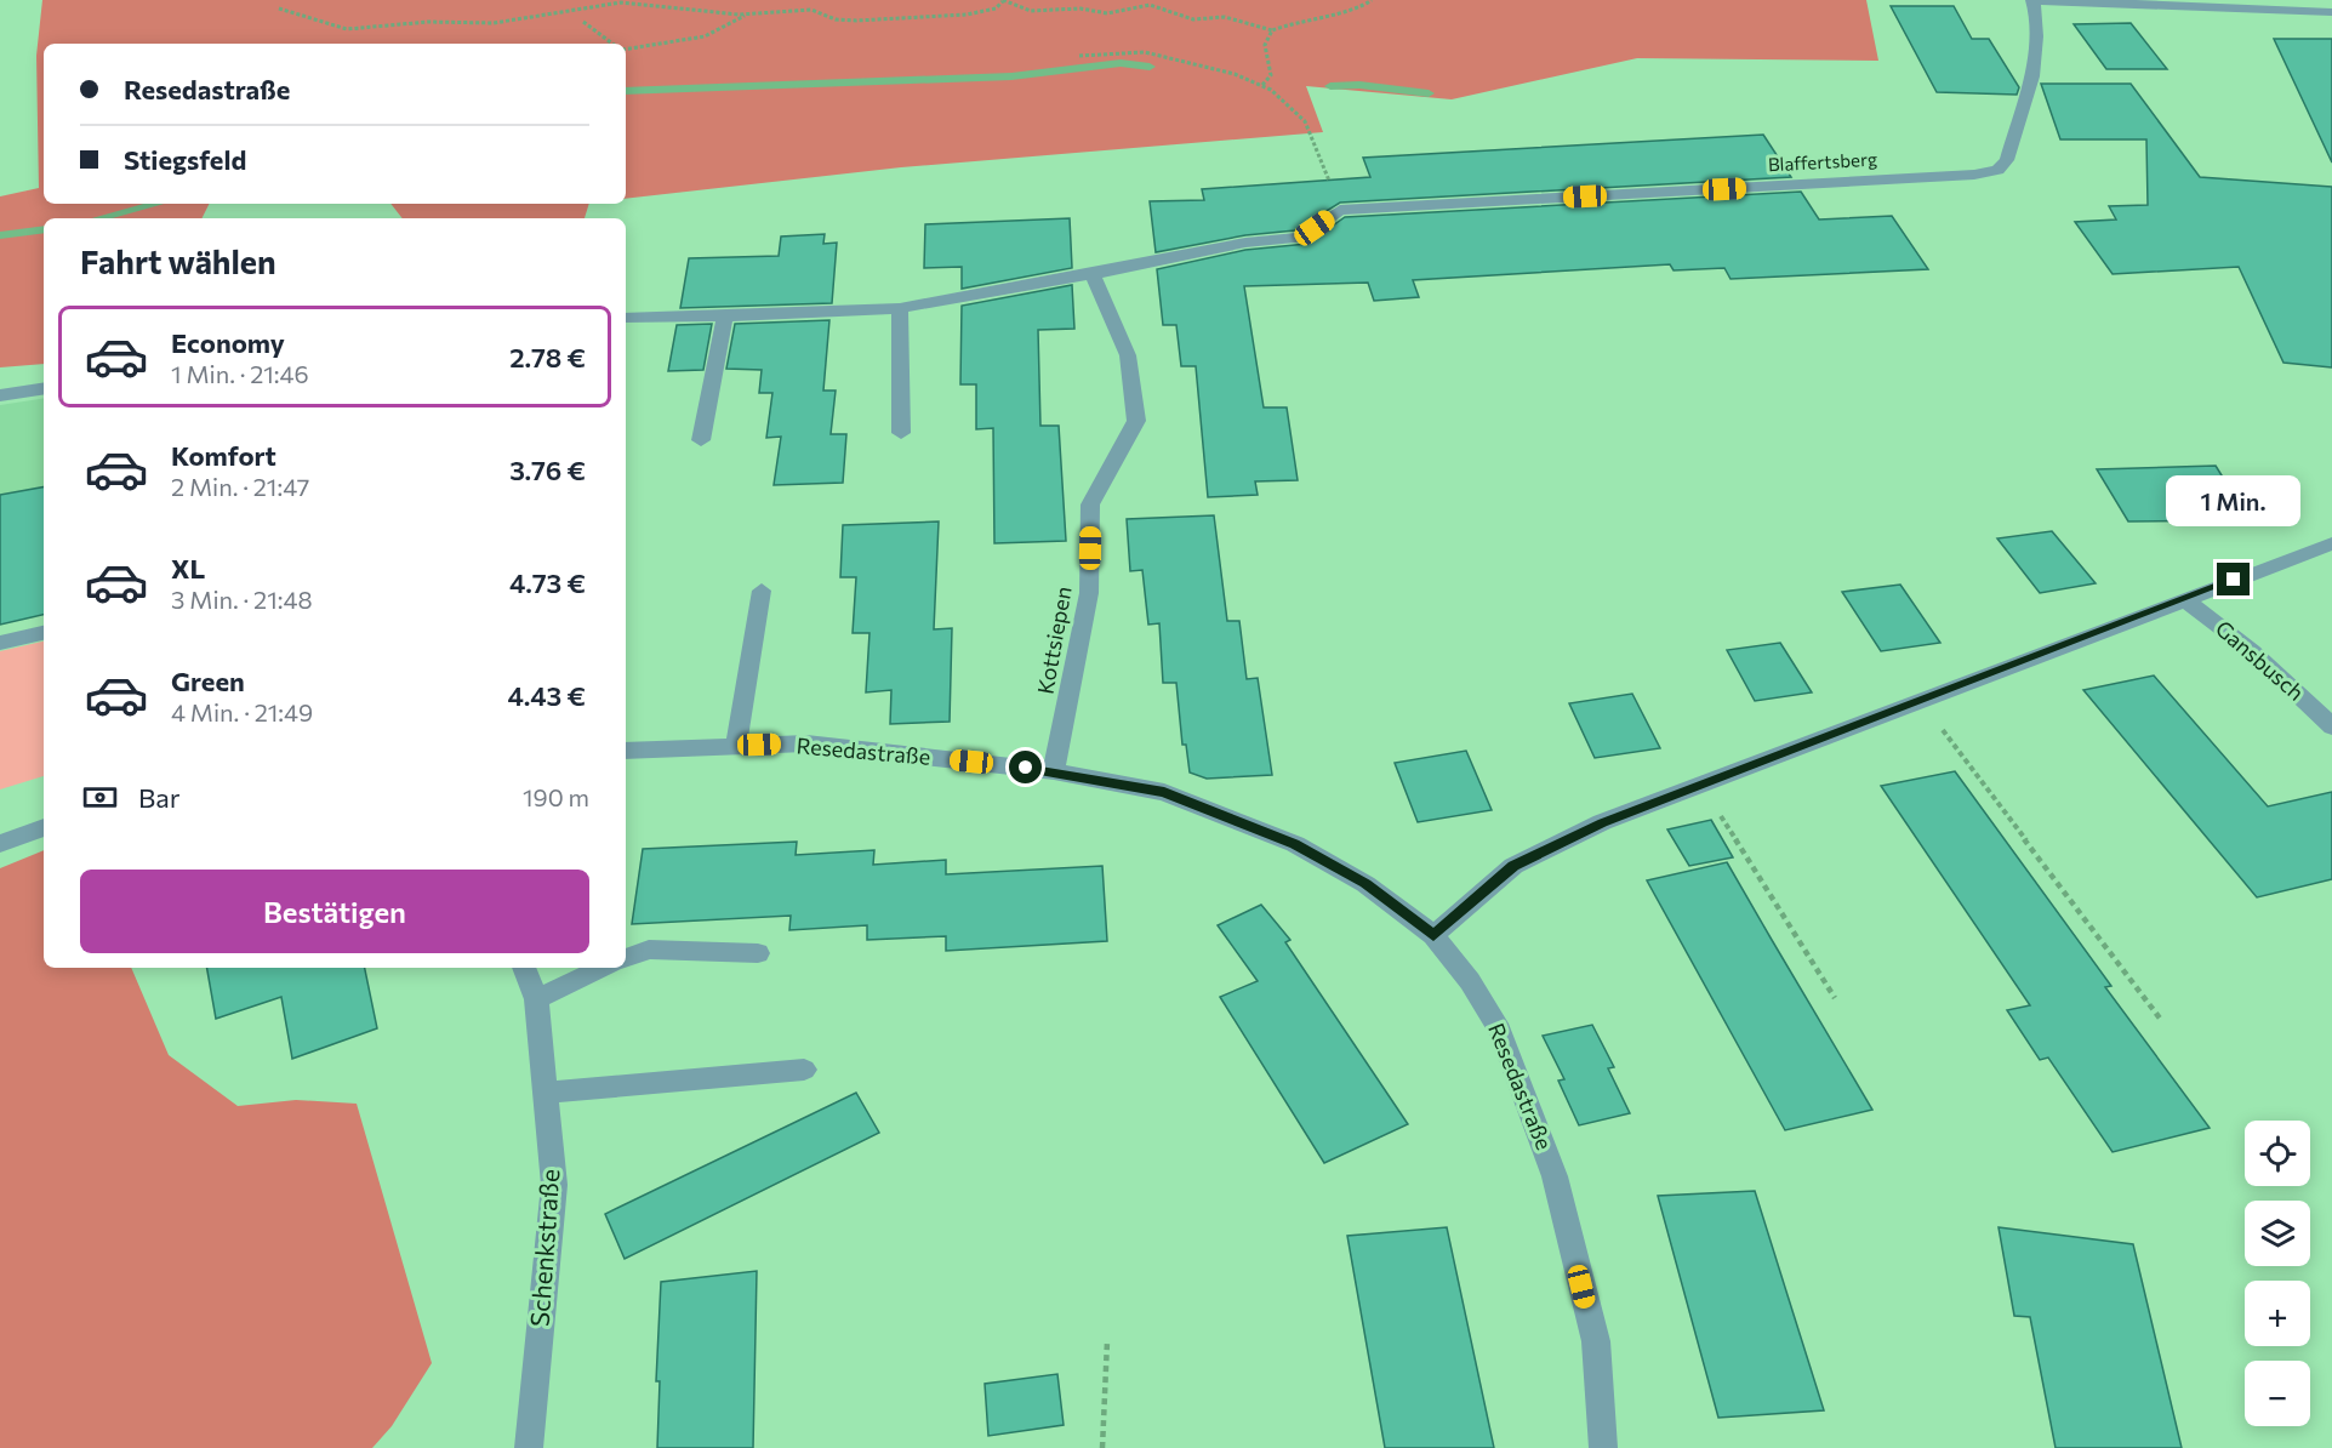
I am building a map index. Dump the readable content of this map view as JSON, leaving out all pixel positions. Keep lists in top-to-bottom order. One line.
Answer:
{"streets":{"street":["Blaffertsberg","Kottsiepen","Gansbusch","Resedastraße","Schenkstraße"]},"crossings":[["Kottsiepen","Resedastraße"]],"page":{"banner":["Resedastraße","Stiegsfeld"],"heading":"Fahrt wählen","list":[{"name":"Economy","note":"1 Min. · 21:46","value":"2.78 €"},{"name":"Komfort","note":"2 Min. · 21:47","value":"3.76 €"},{"name":"XL","note":"3 Min. · 21:48","value":"4.73 €"},{"name":"Green","note":"4 Min. · 21:49","value":"4.43 €"}],"bubble":"1 Min.","pay":["Bar","190 m"],"buttons":"Bestätigen","map_buttons":["+","−"]}}
